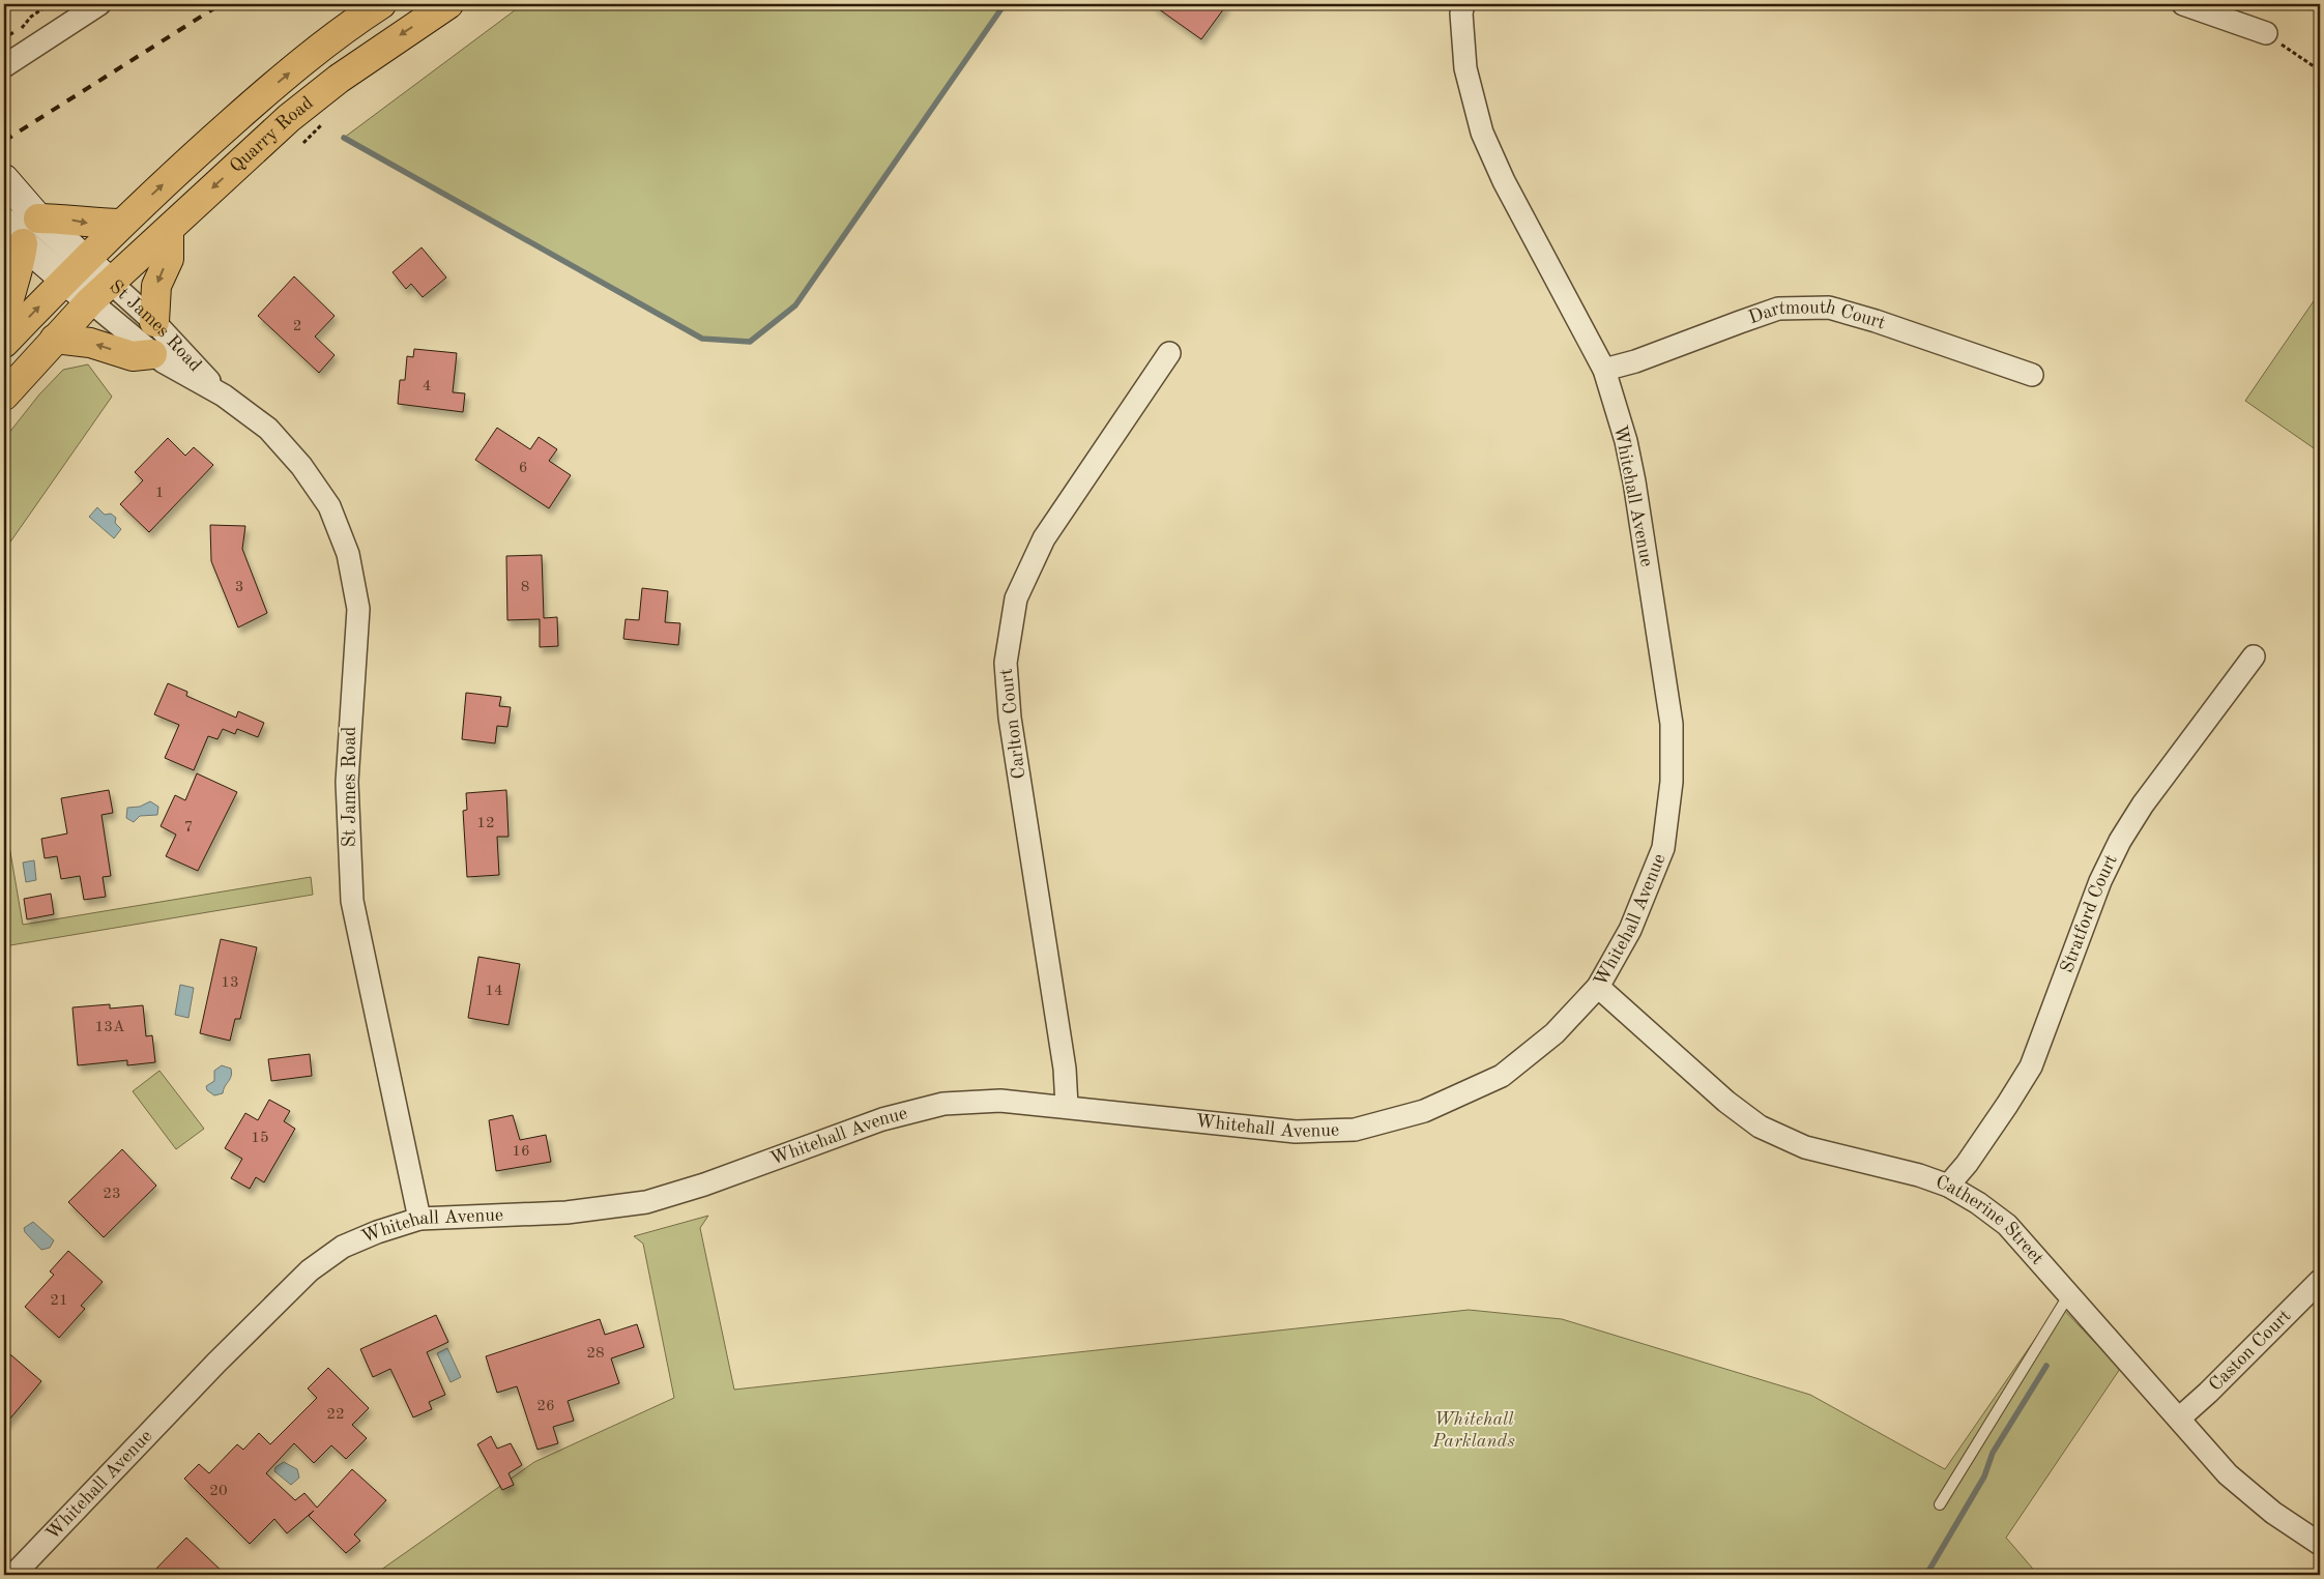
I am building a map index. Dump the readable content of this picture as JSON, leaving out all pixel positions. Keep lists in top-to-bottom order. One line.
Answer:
{"streets":{"main road":["Quarry Road"],"street":["Dartmouth Court","St James Road","Whitehall Avenue","Carlton Court","Stratford Court","Catherine Street","Caston Court"]},"crossings":[["Quarry Road","St James Road"],["Dartmouth Court","Whitehall Avenue"],["St James Road","Whitehall Avenue"],["Whitehall Avenue","Carlton Court"],["Whitehall Avenue","Catherine Street"],["Stratford Court","Catherine Street"],["Catherine Street","Caston Court"]],"parks":["Whitehall Parklands"],"house_numbers":["2","4","6","1","3","8","12","7","13","14","13A","15","16","23","21","28","26","22","20"]}
